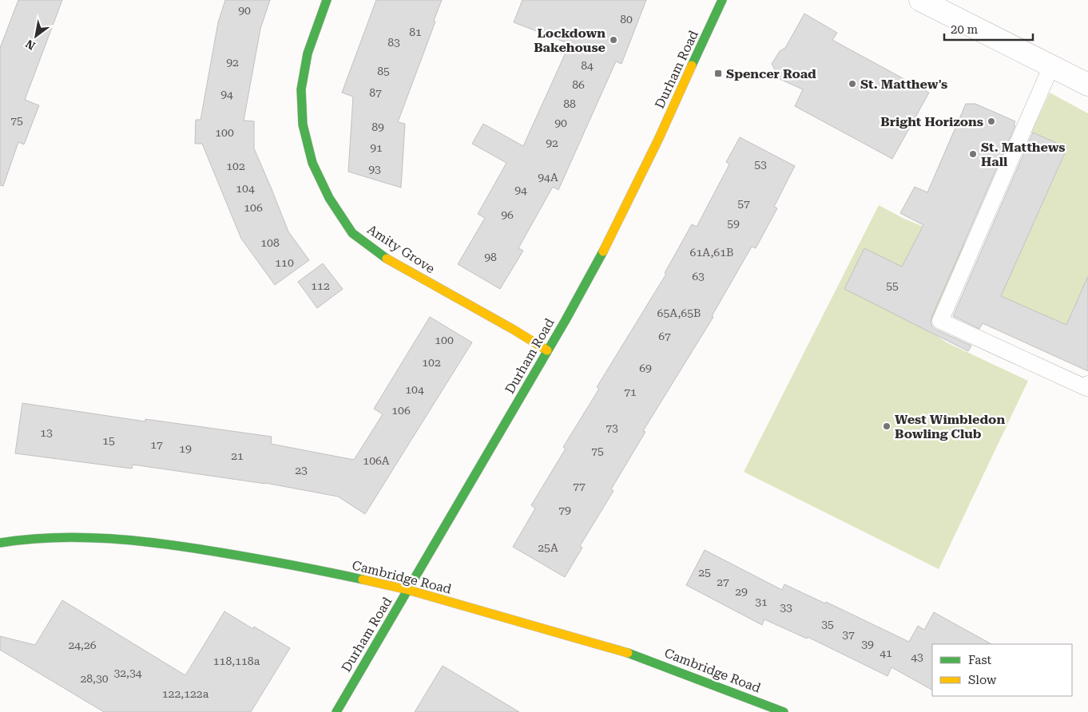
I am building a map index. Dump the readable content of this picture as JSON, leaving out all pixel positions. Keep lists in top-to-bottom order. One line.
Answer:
{"streets":{"street":["Durham Road","Amity Grove","Cambridge Road"]},"crossings":[["Durham Road","Amity Grove"],["Durham Road","Cambridge Road"]],"places":{"other":["Lockdown Bakehouse","St. Matthew's","Bright Horizons","St. Matthews Hall","West Wimbledon Bowling Club"],"transit":["Spencer Road"]},"house_numbers":["90","80","81","83","92","84","85","86","87","94","88","75","90","89","100","92","91","53","102","93","94A","104","94","57","106","96","59","108","61A,61B","98","110","63","112","55","65A,65B","67","100","102","69","104","71","106","73","13","15","17","19","75","21","106A","23","77","79","25A","25","27","29","31","33","35","37","39","24,26","41","43","118,118a","32,34","28,30","122,122a"],"legend":["Fast","Slow"],"scale_bar":"20 m","north":"bottom left"}
